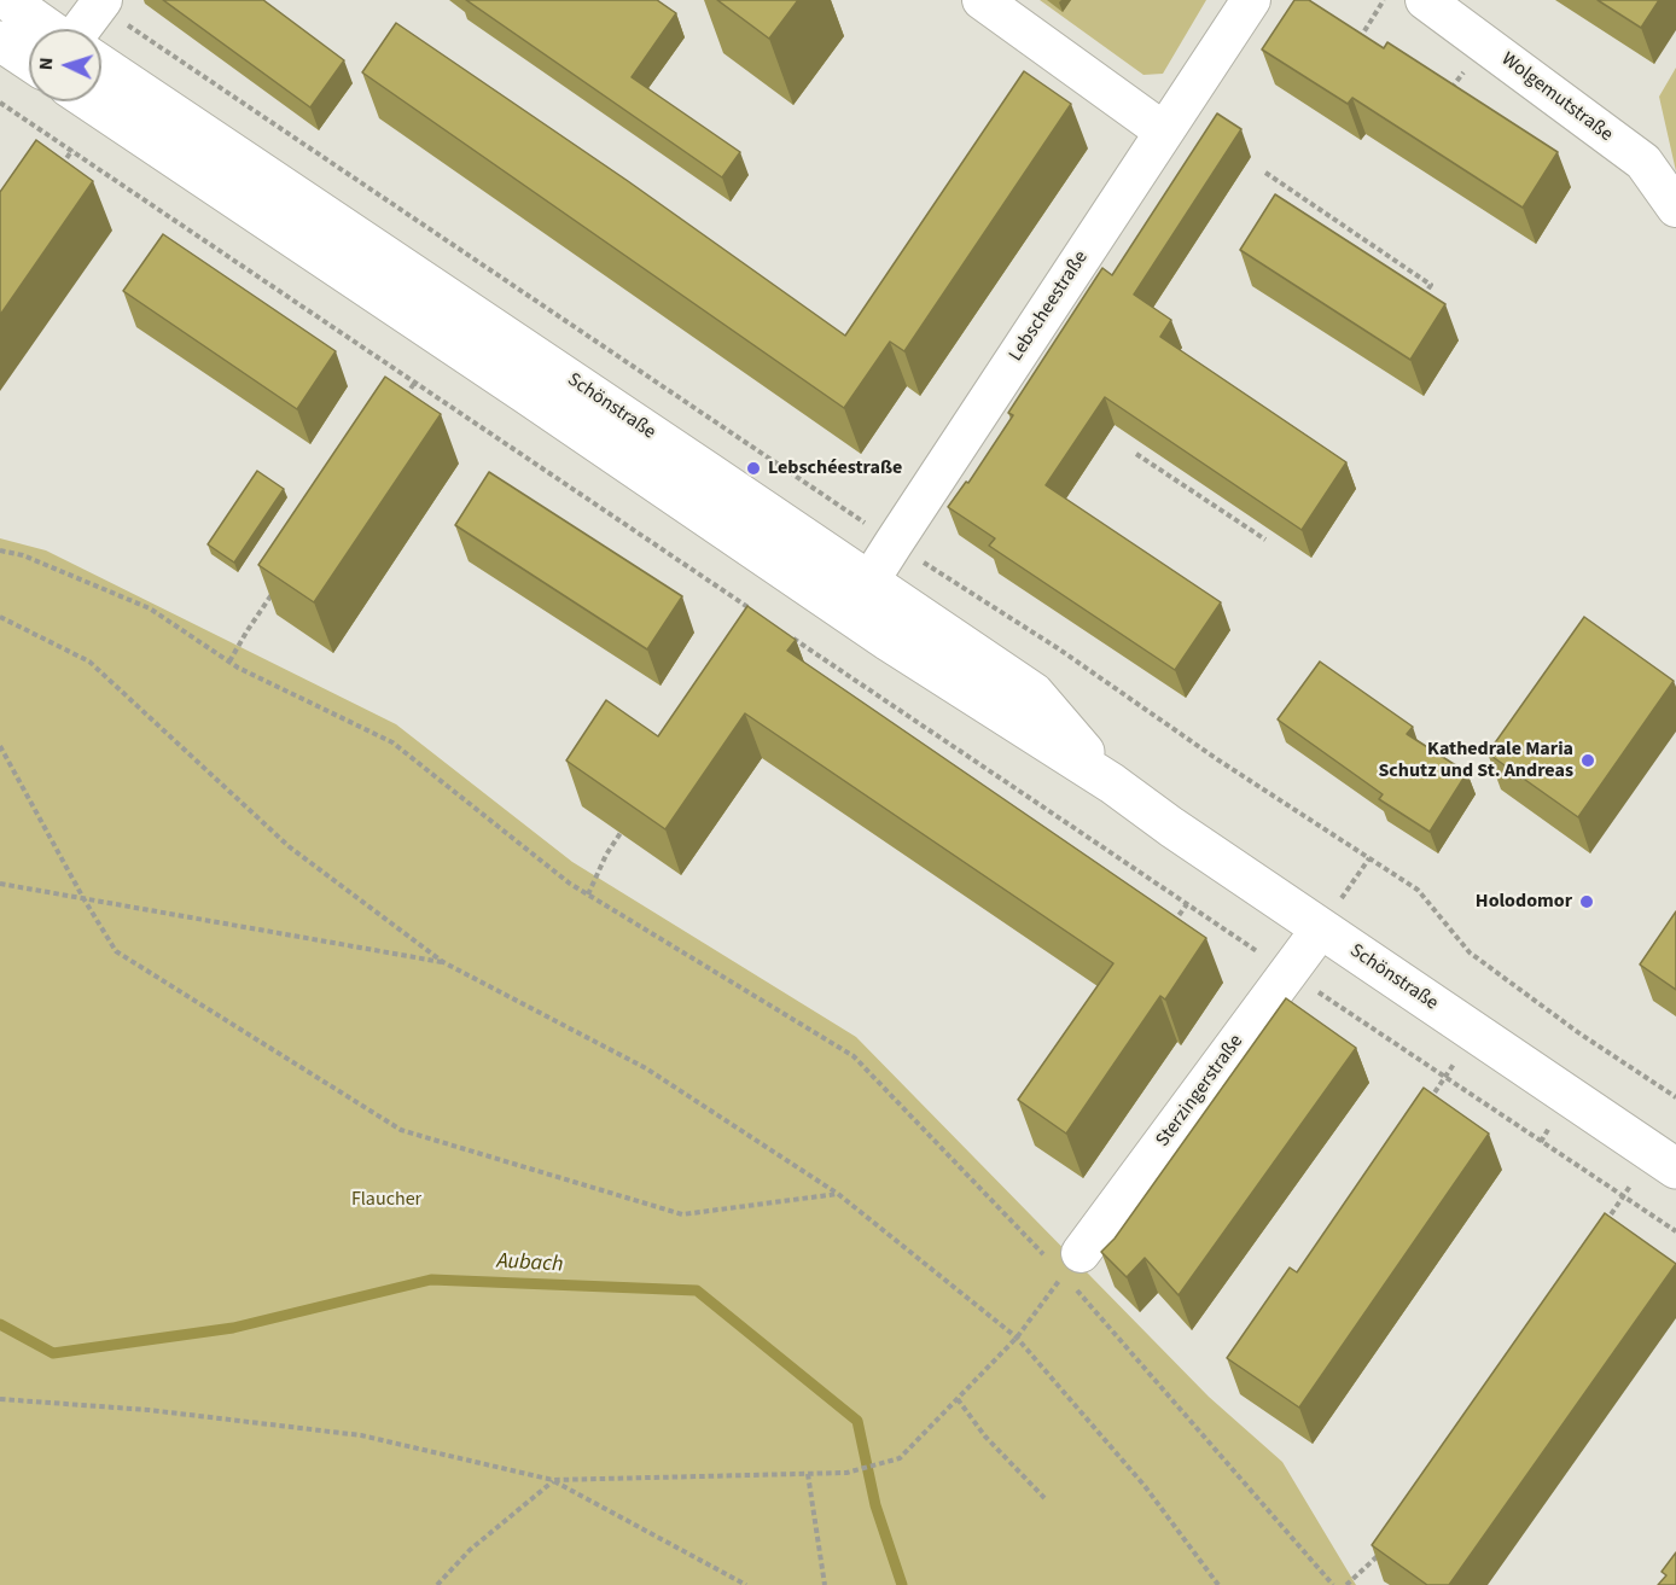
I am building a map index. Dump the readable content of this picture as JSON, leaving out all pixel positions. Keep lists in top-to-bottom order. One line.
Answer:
{"streets":{"street":["Wolgemutstraße","Lebscheestraße","Schönstraße","Sterzingerstraße"]},"crossings":[["Lebscheestraße","Schönstraße"],["Schönstraße","Sterzingerstraße"]],"water":["Aubach"],"parks":["Flaucher"],"places":["Lebschéestraße","Kathedrale Maria Schutz und St. Andreas","Holodomor"],"north":"left"}
